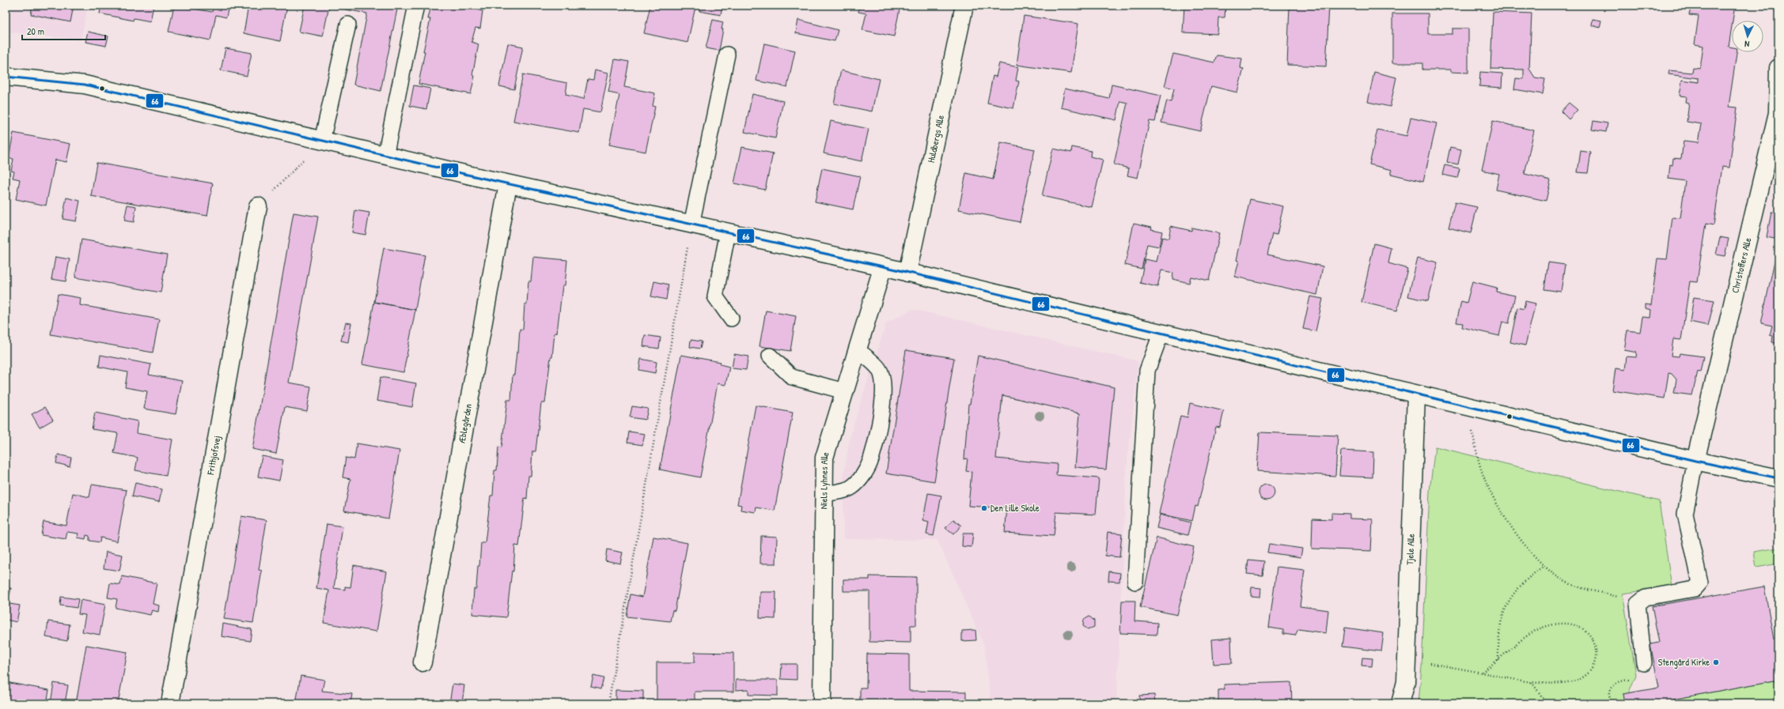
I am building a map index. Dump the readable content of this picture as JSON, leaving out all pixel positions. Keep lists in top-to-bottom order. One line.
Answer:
{"streets":{"street":["Huldbergs Alle","Christoffers Alle","Æblegården","Frithjofsvej","Niels Lyhnes Alle","Tjele Alle"]},"places":["Den Lille Skole","Stengård Kirke"],"lines":["transit line 66"],"scale_bar":"20 m","north":"bottom"}
